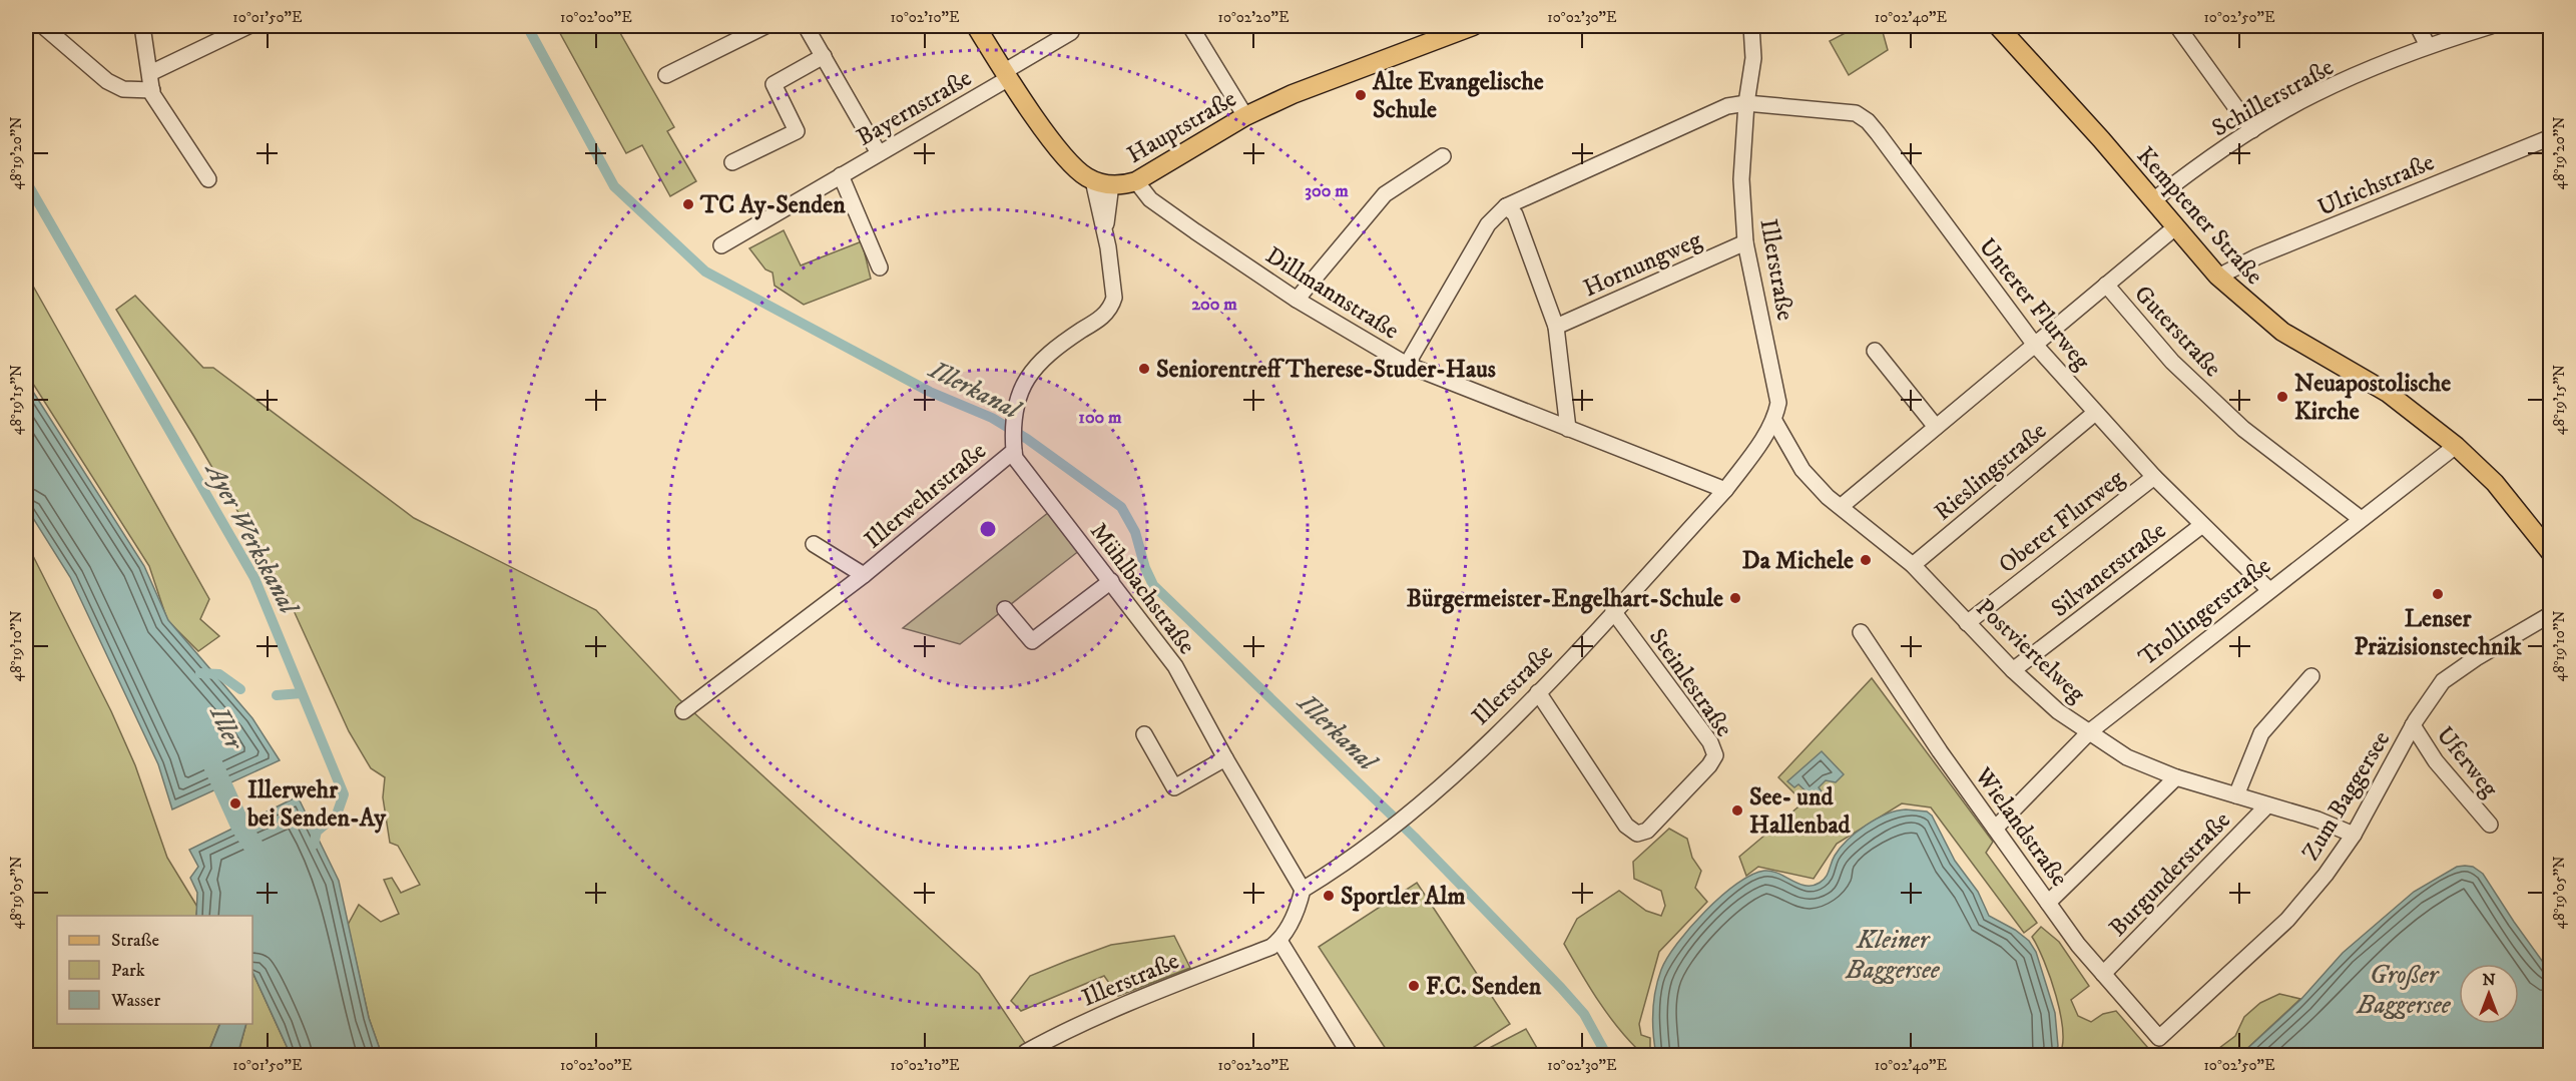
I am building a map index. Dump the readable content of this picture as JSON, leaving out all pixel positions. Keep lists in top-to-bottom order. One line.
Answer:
{"streets":{"main road":["Hauptstraße","Kemptener Straße"],"street":["Schillerstraße","Bayernstraße","Ulrichstraße","Hornungweg","Illerstraße","Dillmannstraße","Unterer Flurweg","Guterstraße","Rieslingstraße","Illerwehrstraße","Oberer Flurweg","Silvanerstraße","Mühlbachstraße","Trollingerstraße","Postviertelweg","Steinlestraße","Uferweg","Zum Baggersee","Wielandstraße","Burgunderstraße"]},"crossings":[["Schillerstraße","Kemptener Straße"],["Hauptstraße","Dillmannstraße"],["Hauptstraße","Illerwehrstraße"],["Ulrichstraße","Kemptener Straße"],["Kemptener Straße","Trollingerstraße"],["Hornungweg","Illerstraße"],["Illerstraße","Dillmannstraße"],["Illerstraße","Unterer Flurweg"],["Illerstraße","Mühlbachstraße"],["Illerstraße","Postviertelweg"],["Illerstraße","Steinlestraße"],["Unterer Flurweg","Rieslingstraße"],["Unterer Flurweg","Oberer Flurweg"],["Unterer Flurweg","Silvanerstraße"],["Unterer Flurweg","Trollingerstraße"],["Guterstraße","Trollingerstraße"],["Rieslingstraße","Postviertelweg"],["Illerwehrstraße","Mühlbachstraße"],["Oberer Flurweg","Postviertelweg"],["Silvanerstraße","Postviertelweg"],["Trollingerstraße","Postviertelweg"],["Trollingerstraße","Wielandstraße"],["Postviertelweg","Zum Baggersee"],["Postviertelweg","Burgunderstraße"],["Uferweg","Zum Baggersee"],["Zum Baggersee","Wielandstraße"],["Wielandstraße","Burgunderstraße"]],"water":["Illerkanal","Ayer Werkskanal","Iller","Kleiner Baggersee","Großer Baggersee"],"places":["Alte Evangelische Schule","TC Ay-Senden","Seniorentreff Therese-Studer-Haus","Neuapostolische Kirche","Da Michele","Lenser Präzisionstechnik","Bürgermeister-Engelhart-Schule","Illerwehr bei Senden-Ay","See- und Hallenbad","Sportler Alm","F.C. Senden"],"legend":["Straße","Park","Wasser"],"north":"top","coordinates":["10°01'50\"E","10°02'00\"E","10°02'10\"E","10°02'20\"E","10°02'30\"E","10°02'40\"E","10°02'50\"E","48°19'20\"N","48°19'15\"N","48°19'10\"N","48°19'05\"N"],"rings":["300 m","200 m","100 m"]}
